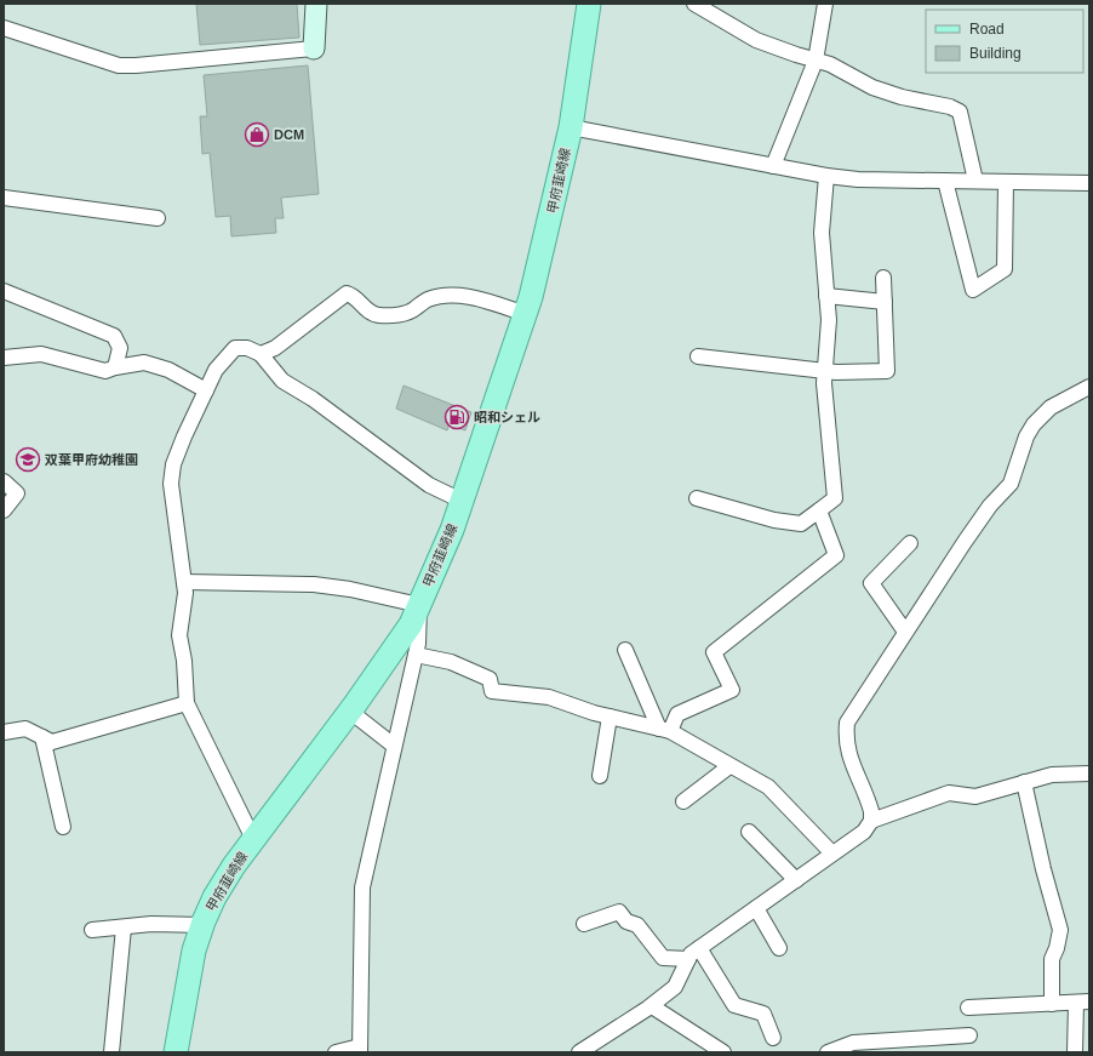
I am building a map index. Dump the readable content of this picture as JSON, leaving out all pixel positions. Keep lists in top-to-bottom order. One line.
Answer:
{"streets":{"main road":["甲府韮崎線"]},"places":{"shop":["DCM"],"fuel station":["昭和シェル"],"school or university":["双葉甲府幼稚園"]},"legend":["Road","Building"]}
